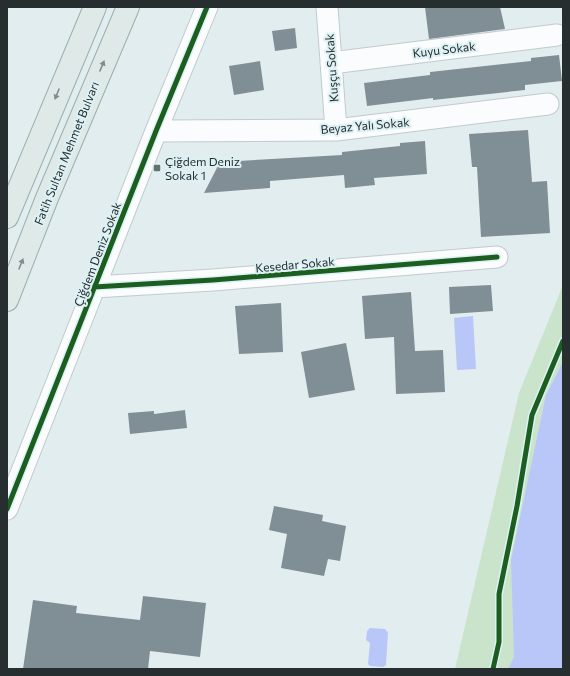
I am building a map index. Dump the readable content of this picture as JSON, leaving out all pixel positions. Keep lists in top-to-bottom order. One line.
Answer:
{"streets":{"main road":["Fatih Sultan Mehmet Bulvarı"],"street":["Kuyu Sokak","Kuşçu Sokak","Beyaz Yalı Sokak","Çiğdem Deniz Sokak","Kesedar Sokak"]},"crossings":[["Kuyu Sokak","Kuşçu Sokak"],["Kuşçu Sokak","Beyaz Yalı Sokak"],["Beyaz Yalı Sokak","Çiğdem Deniz Sokak"],["Çiğdem Deniz Sokak","Kesedar Sokak"]],"places":{"transit":["Çiğdem Deniz Sokak 1"]}}
